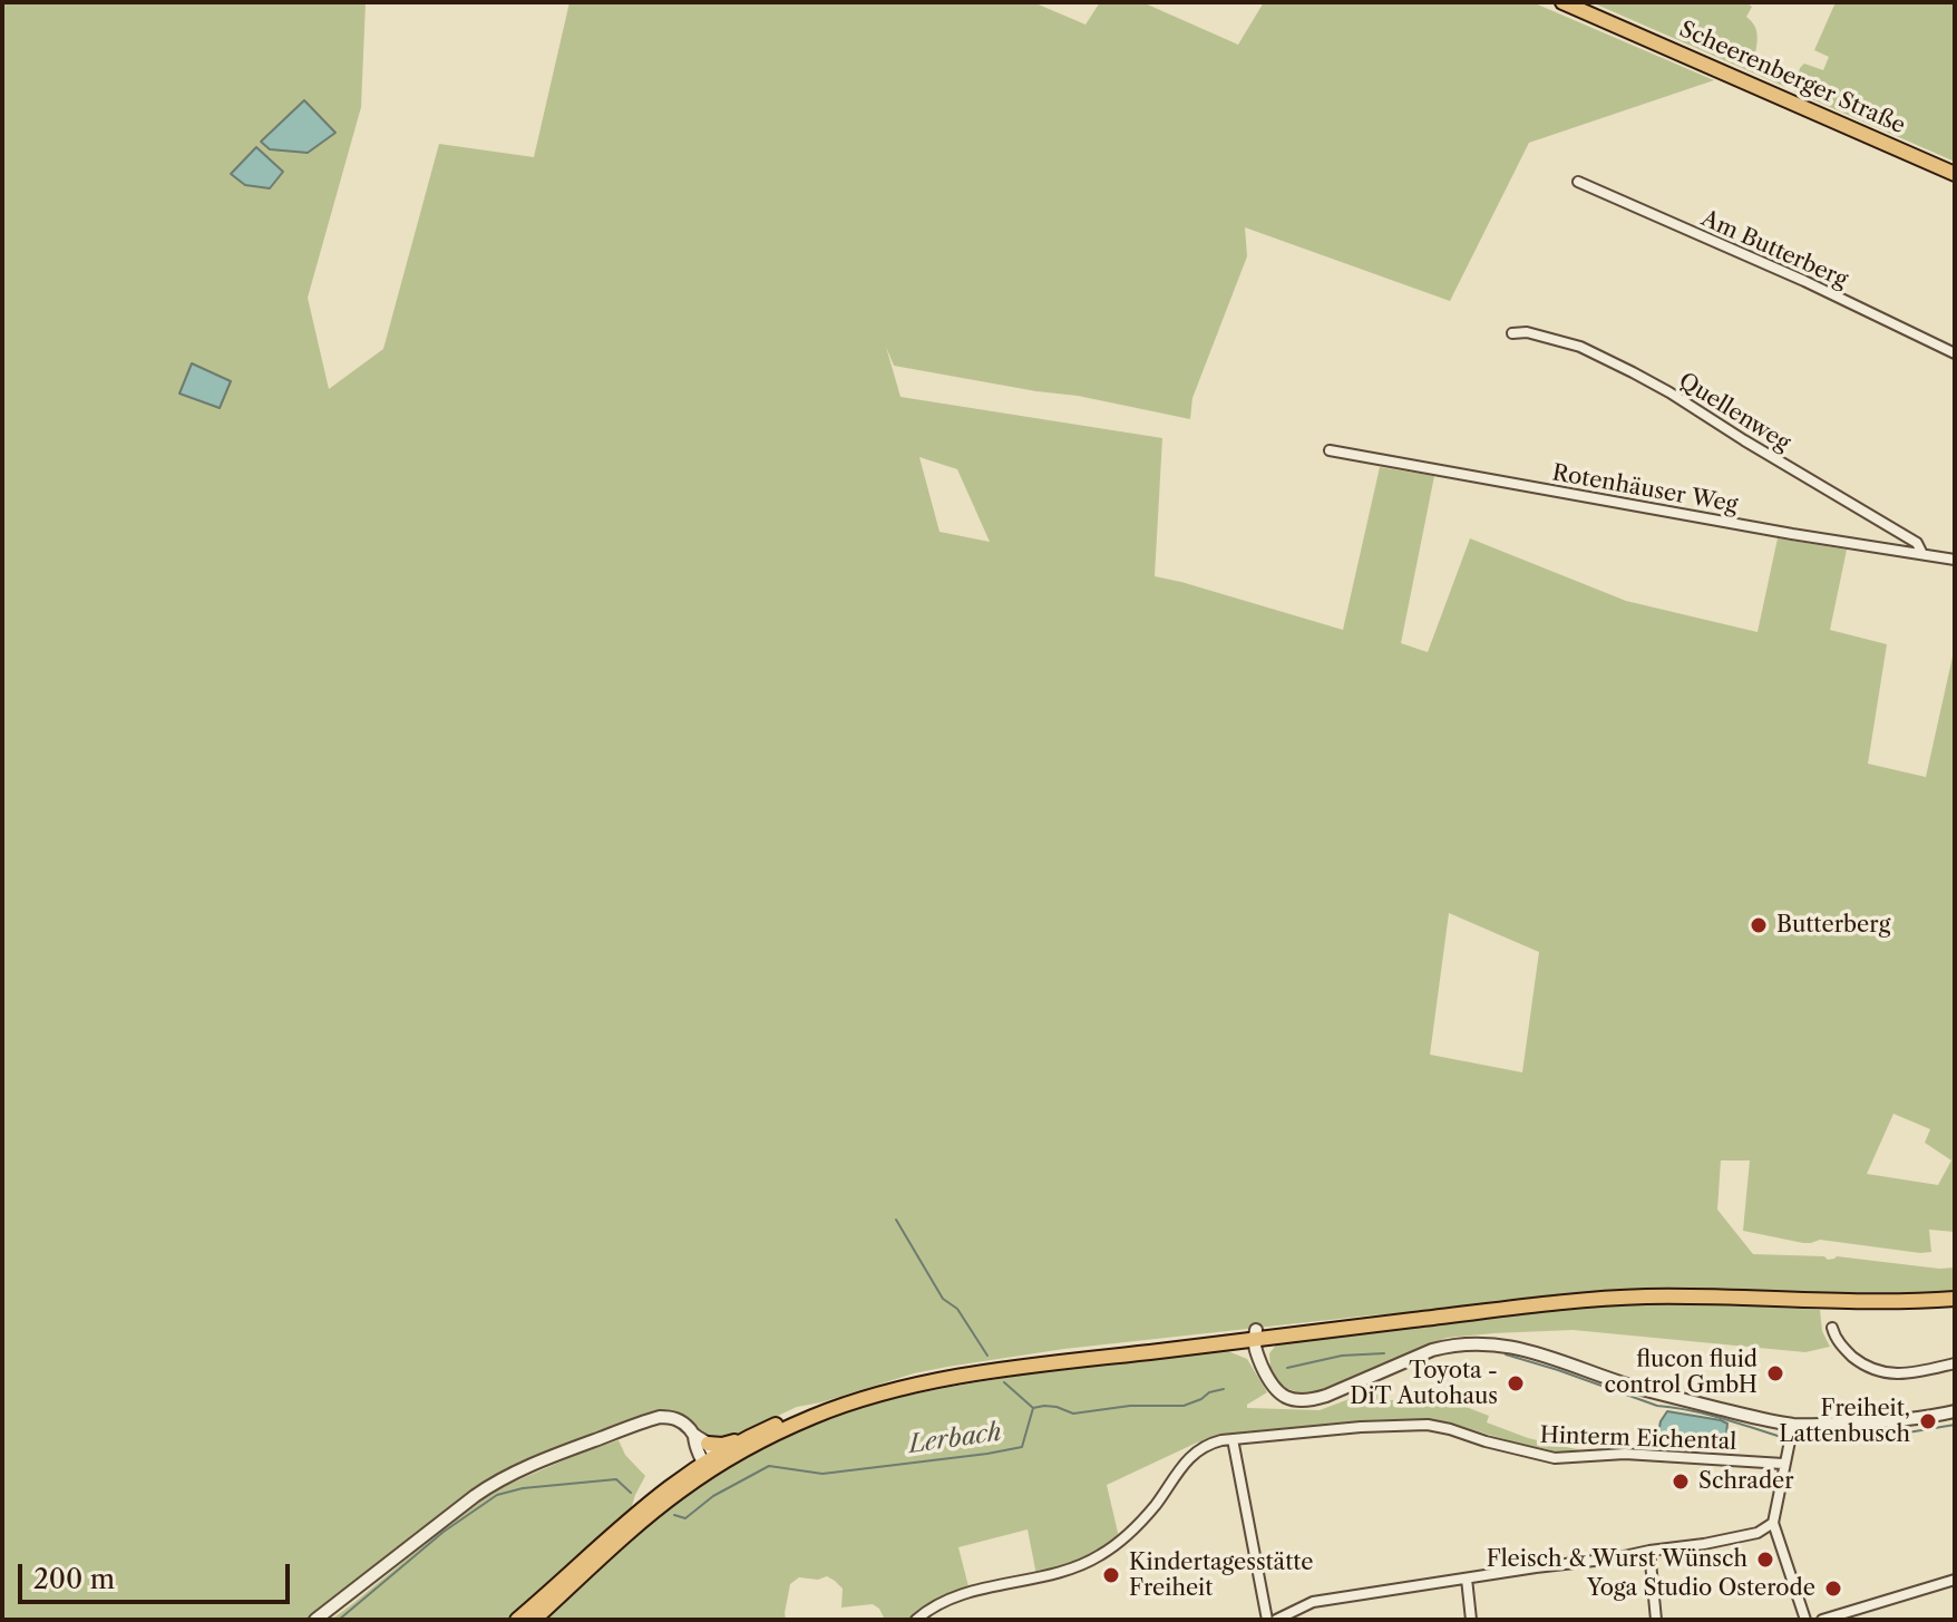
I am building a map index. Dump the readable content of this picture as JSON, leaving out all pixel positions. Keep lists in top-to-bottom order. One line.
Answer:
{"streets":{"main road":["Scheerenberger Straße"],"street":["Am Butterberg","Quellenweg","Rotenhäuser Weg","Hinterm Eichental"]},"crossings":[["Quellenweg","Rotenhäuser Weg"]],"water":["Lerbach"],"places":["Butterberg","flucon fluid control GmbH","Toyota - DiT Autohaus","Freiheit, Lattenbusch","Schrader","Fleisch & Wurst Wünsch","Kindertagesstätte Freiheit","Yoga Studio Osterode"],"scale_bar":"200 m"}
